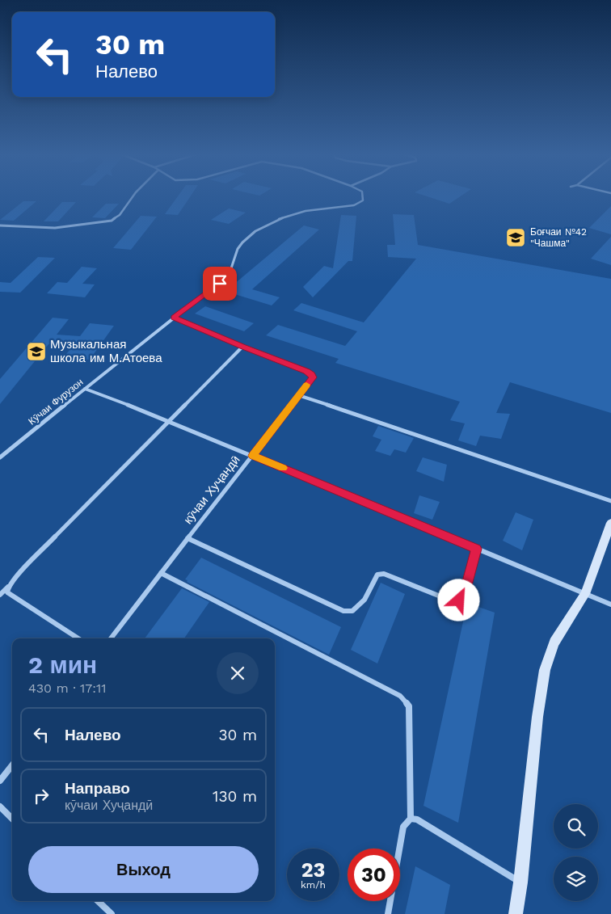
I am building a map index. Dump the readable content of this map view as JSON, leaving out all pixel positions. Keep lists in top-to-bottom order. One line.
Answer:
{"streets":{"street":["Кӯчаи Фурузон","кӯчаи Хуҷандӣ"]},"crossings":[["Кӯчаи Фурузон","кӯчаи Хуҷандӣ"]],"places":{"school or university":["Боғчаи №42 \"Чашма\"","Музыкальная школа им М.Атоева"]},"page":{"turn":["30 m","Налево"],"heading":["2 мин","430 m · 17:11"],"list":[{"name":"Налево","value":"30 m"},{"name":"Направо","note":"кӯчаи Хуҷандӣ","value":"130 m"}],"buttons":"Выход","speed":"23 km/h","limit":"30"}}
